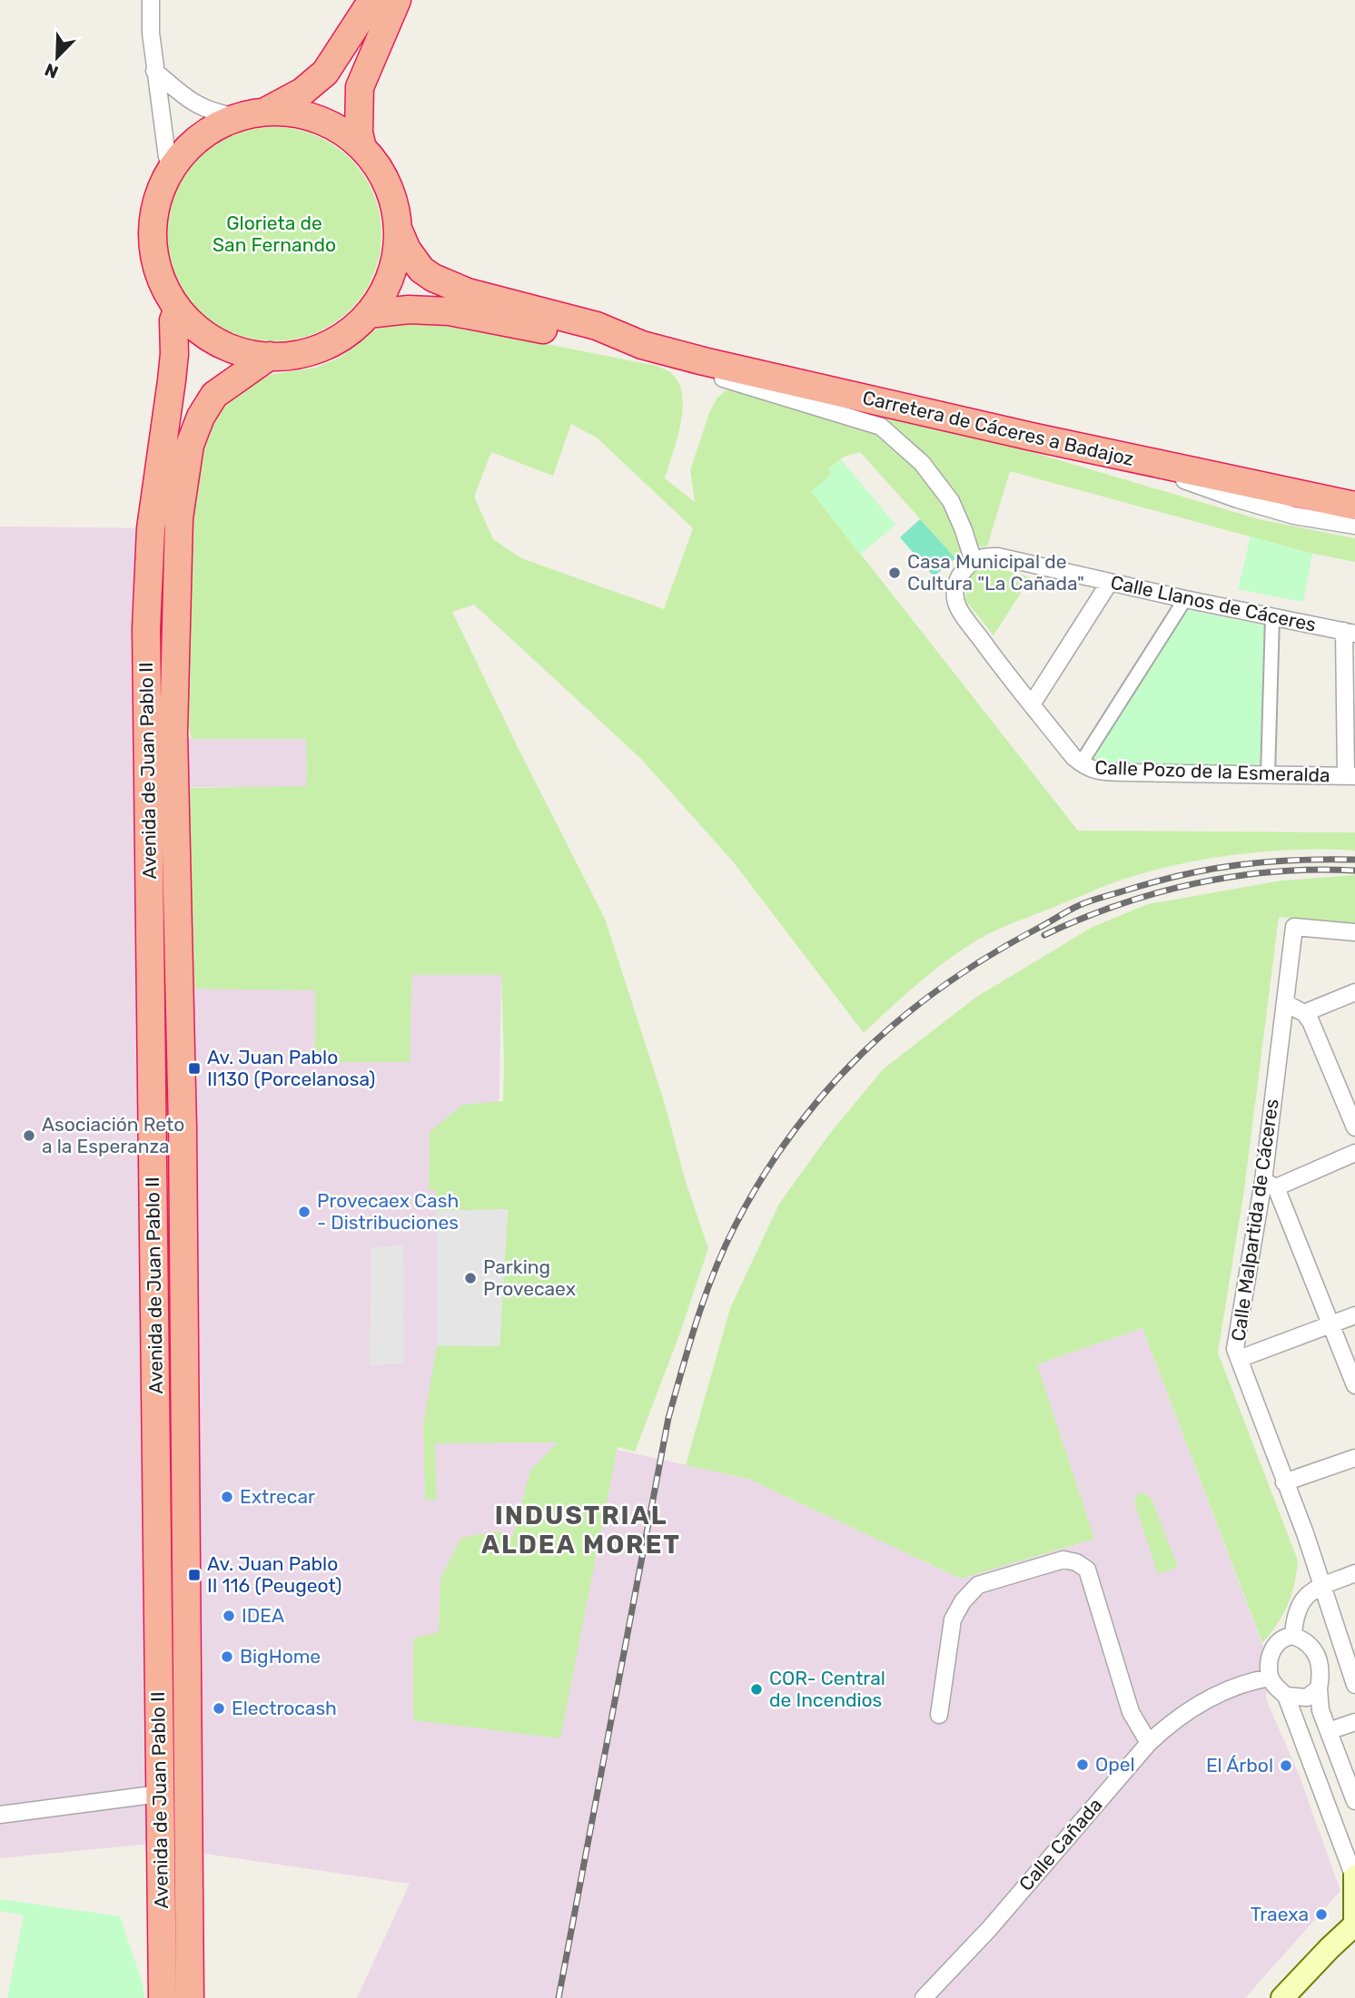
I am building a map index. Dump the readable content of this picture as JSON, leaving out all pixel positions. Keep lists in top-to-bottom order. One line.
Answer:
{"streets":{"highway":["Carretera de Cáceres a Badajoz","Avenida de Juan Pablo II"],"street":["Calle Llanos de Cáceres","Calle Pozo de la Esmeralda","Calle Malpartida de Cáceres","Calle Cañada"]},"crossings":[["Calle Llanos de Cáceres","Calle Pozo de la Esmeralda"]],"districts":["INDUSTRIAL ALDEA MORET"],"parks":["Glorieta de San Fernando"],"places":{"other":["Casa Municipal de Cultura \"La Cañada\"","Asociación Reto a la Esperanza","Provecaex Cash - Distribuciones","Parking Provecaex","Extrecar","IDEA","BigHome","COR- Central de Incendios","Electrocash","Opel","El Árbol","Traexa"],"transit":["Av. Juan Pablo II130 (Porcelanosa)","Av. Juan Pablo II 116 (Peugeot)"]},"north":"bottom left"}
